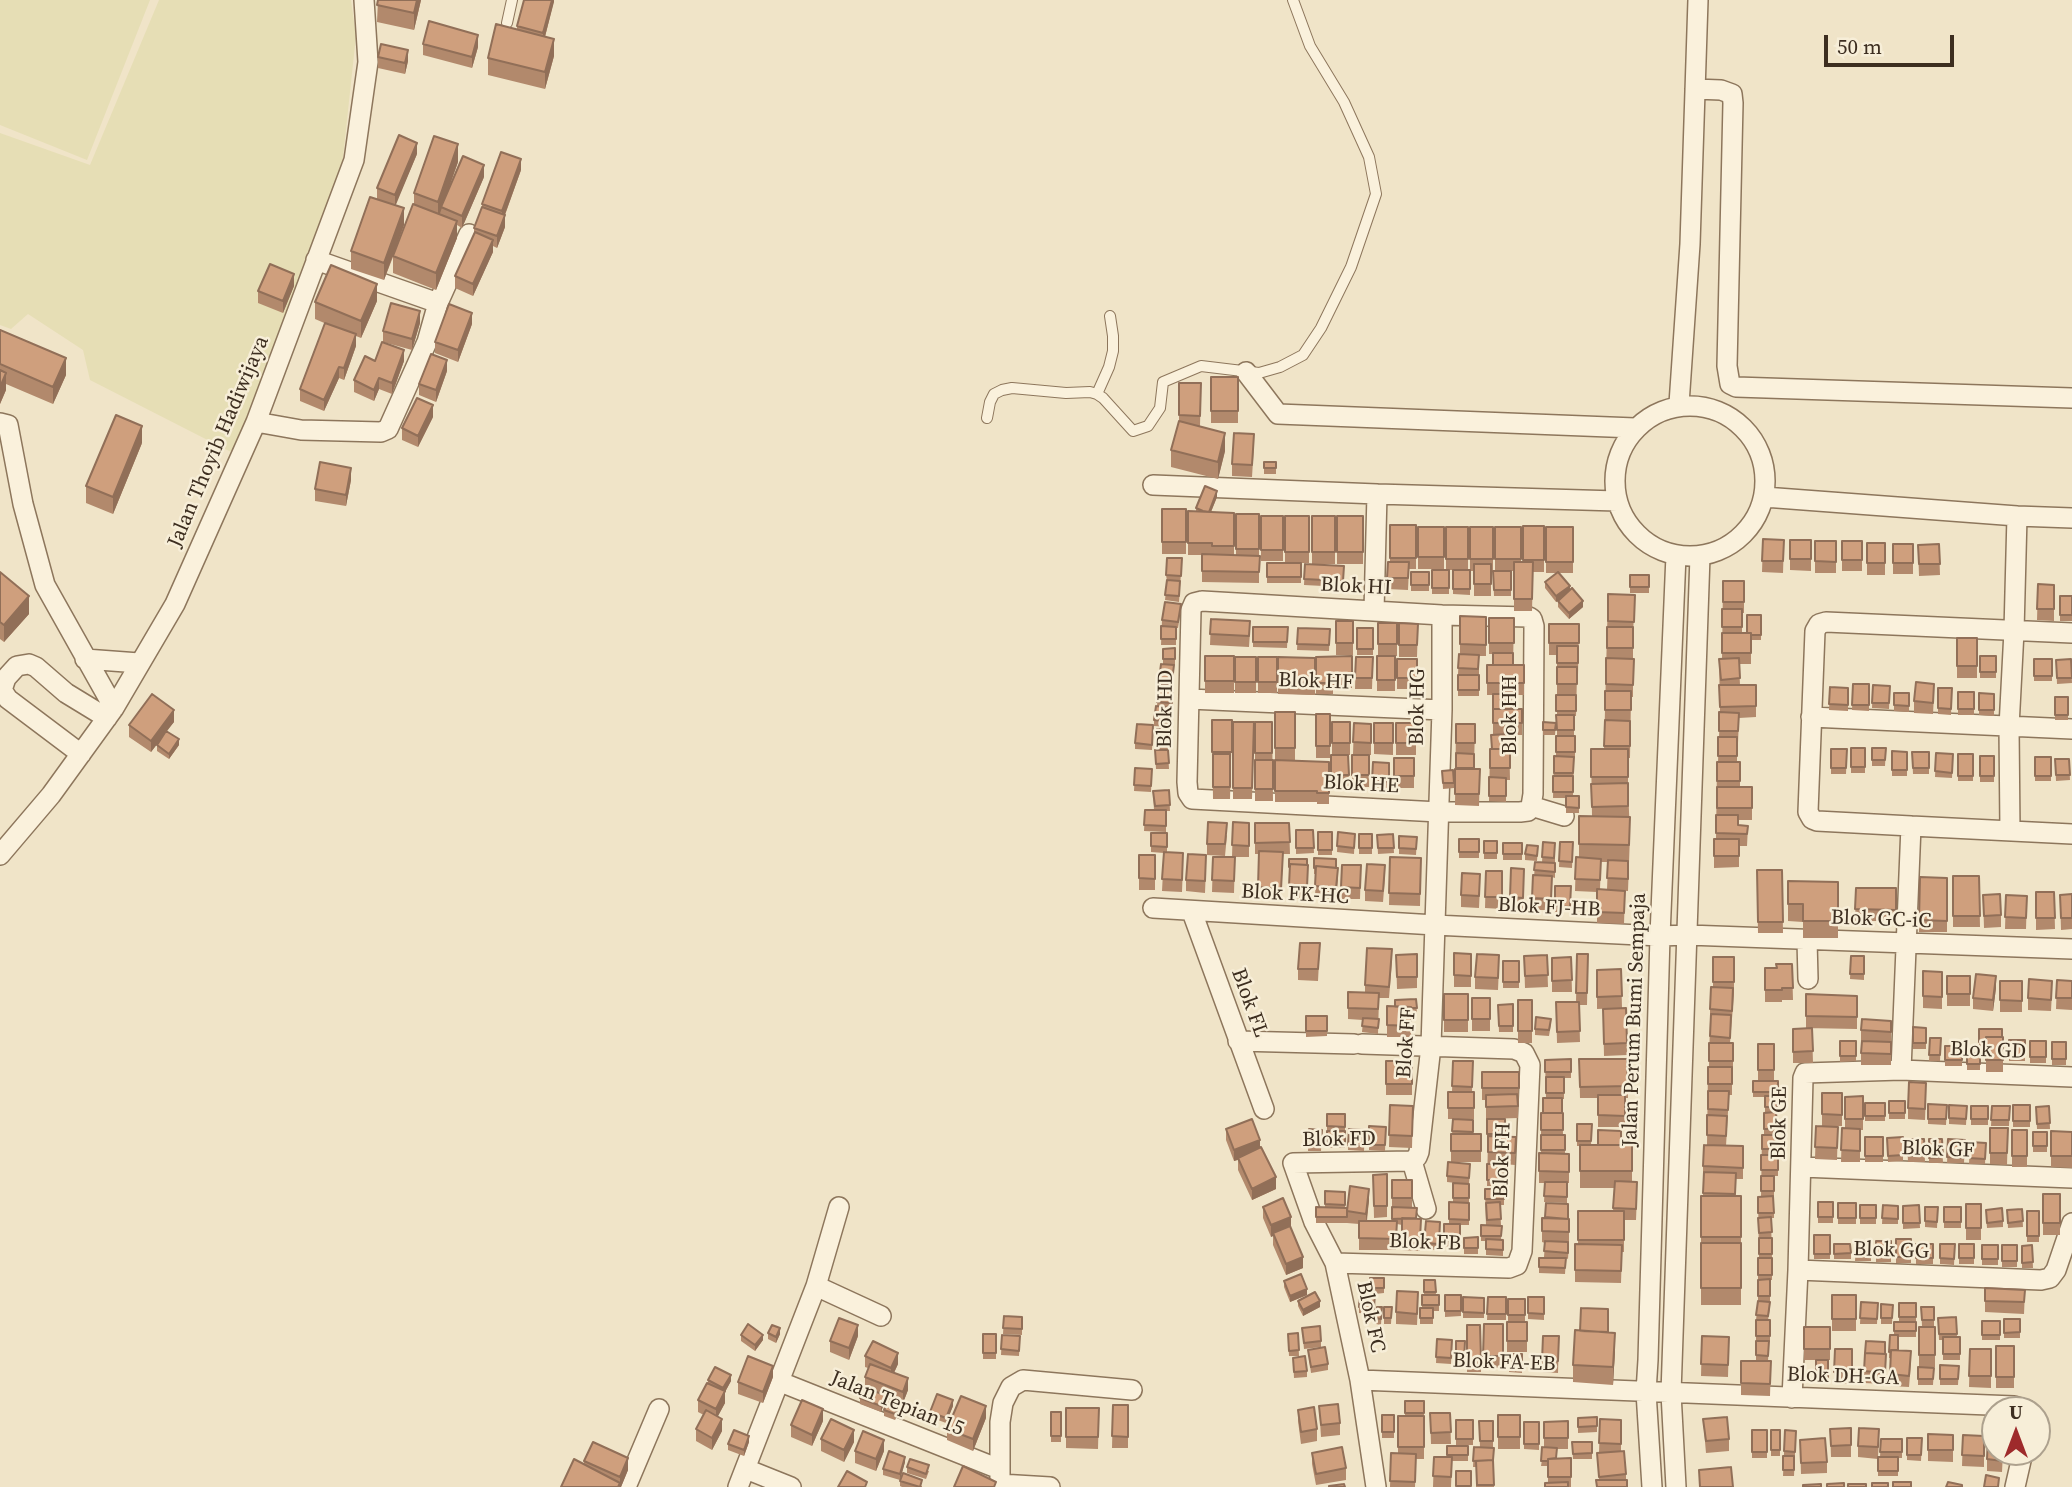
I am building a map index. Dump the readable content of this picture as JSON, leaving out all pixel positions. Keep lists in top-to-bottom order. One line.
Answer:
{"streets":{"street":["Jalan Thoyib Hadiwijaya","Blok HI","Blok HF","Blok HG","Blok HD","Blok HH","Blok HE","Blok FK-HC","Blok FJ-HB","Blok GC-iC","Blok FL","Jalan Perum Bumi Sempaja","Blok FF","Blok GD","Blok GE","Blok FD","Blok GF","Blok FH","Blok FB","Blok GG","Blok FC","Blok FA-EB","Blok DH-GA","Jalan Tepian 15"]},"crossings":[["Blok HI","Blok HG"],["Blok HI","Blok HD"],["Blok HI","Blok HH"],["Blok HF","Blok HG"],["Blok HF","Blok HD"],["Blok HG","Blok HE"],["Blok HG","Blok FK-HC"],["Blok HG","Blok FJ-HB"],["Blok HG","Blok FF"],["Blok HD","Blok HE"],["Blok HH","Blok HE"],["Blok FK-HC","Blok FJ-HB"],["Blok FK-HC","Blok FL"],["Blok FK-HC","Blok FF"],["Blok FJ-HB","Blok GC-iC"],["Blok FJ-HB","Jalan Perum Bumi Sempaja"],["Blok FJ-HB","Blok FF"],["Jalan Perum Bumi Sempaja","Blok FA-EB"],["Blok FF","Blok FD"],["Blok FF","Blok FH"],["Blok GD","Blok GE"],["Blok GE","Blok GF"],["Blok GE","Blok GG"],["Blok FD","Blok FB"],["Blok FD","Blok FC"],["Blok FH","Blok FB"],["Blok FB","Blok FC"],["Blok FC","Blok FA-EB"],["Blok FA-EB","Blok DH-GA"]],"scale_bar":"50 m","north":"top"}
